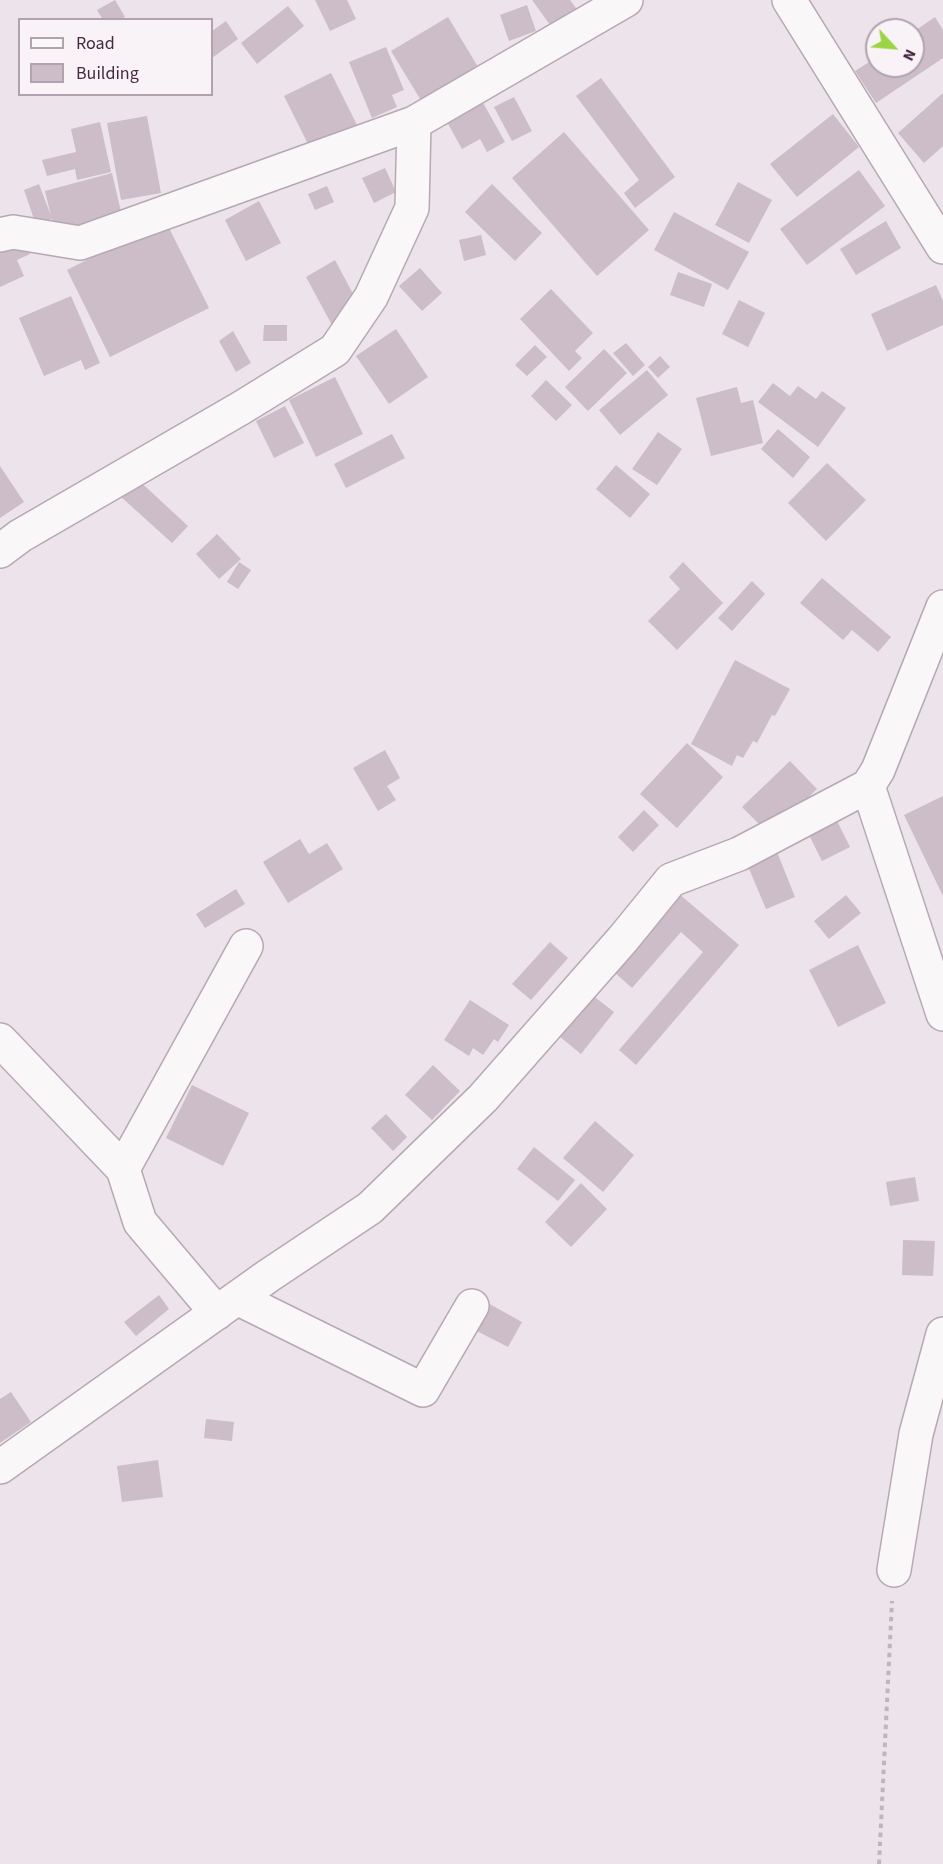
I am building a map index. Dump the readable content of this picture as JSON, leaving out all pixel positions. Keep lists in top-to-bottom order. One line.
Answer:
{"legend":["Road","Building"],"north":"bottom right"}
